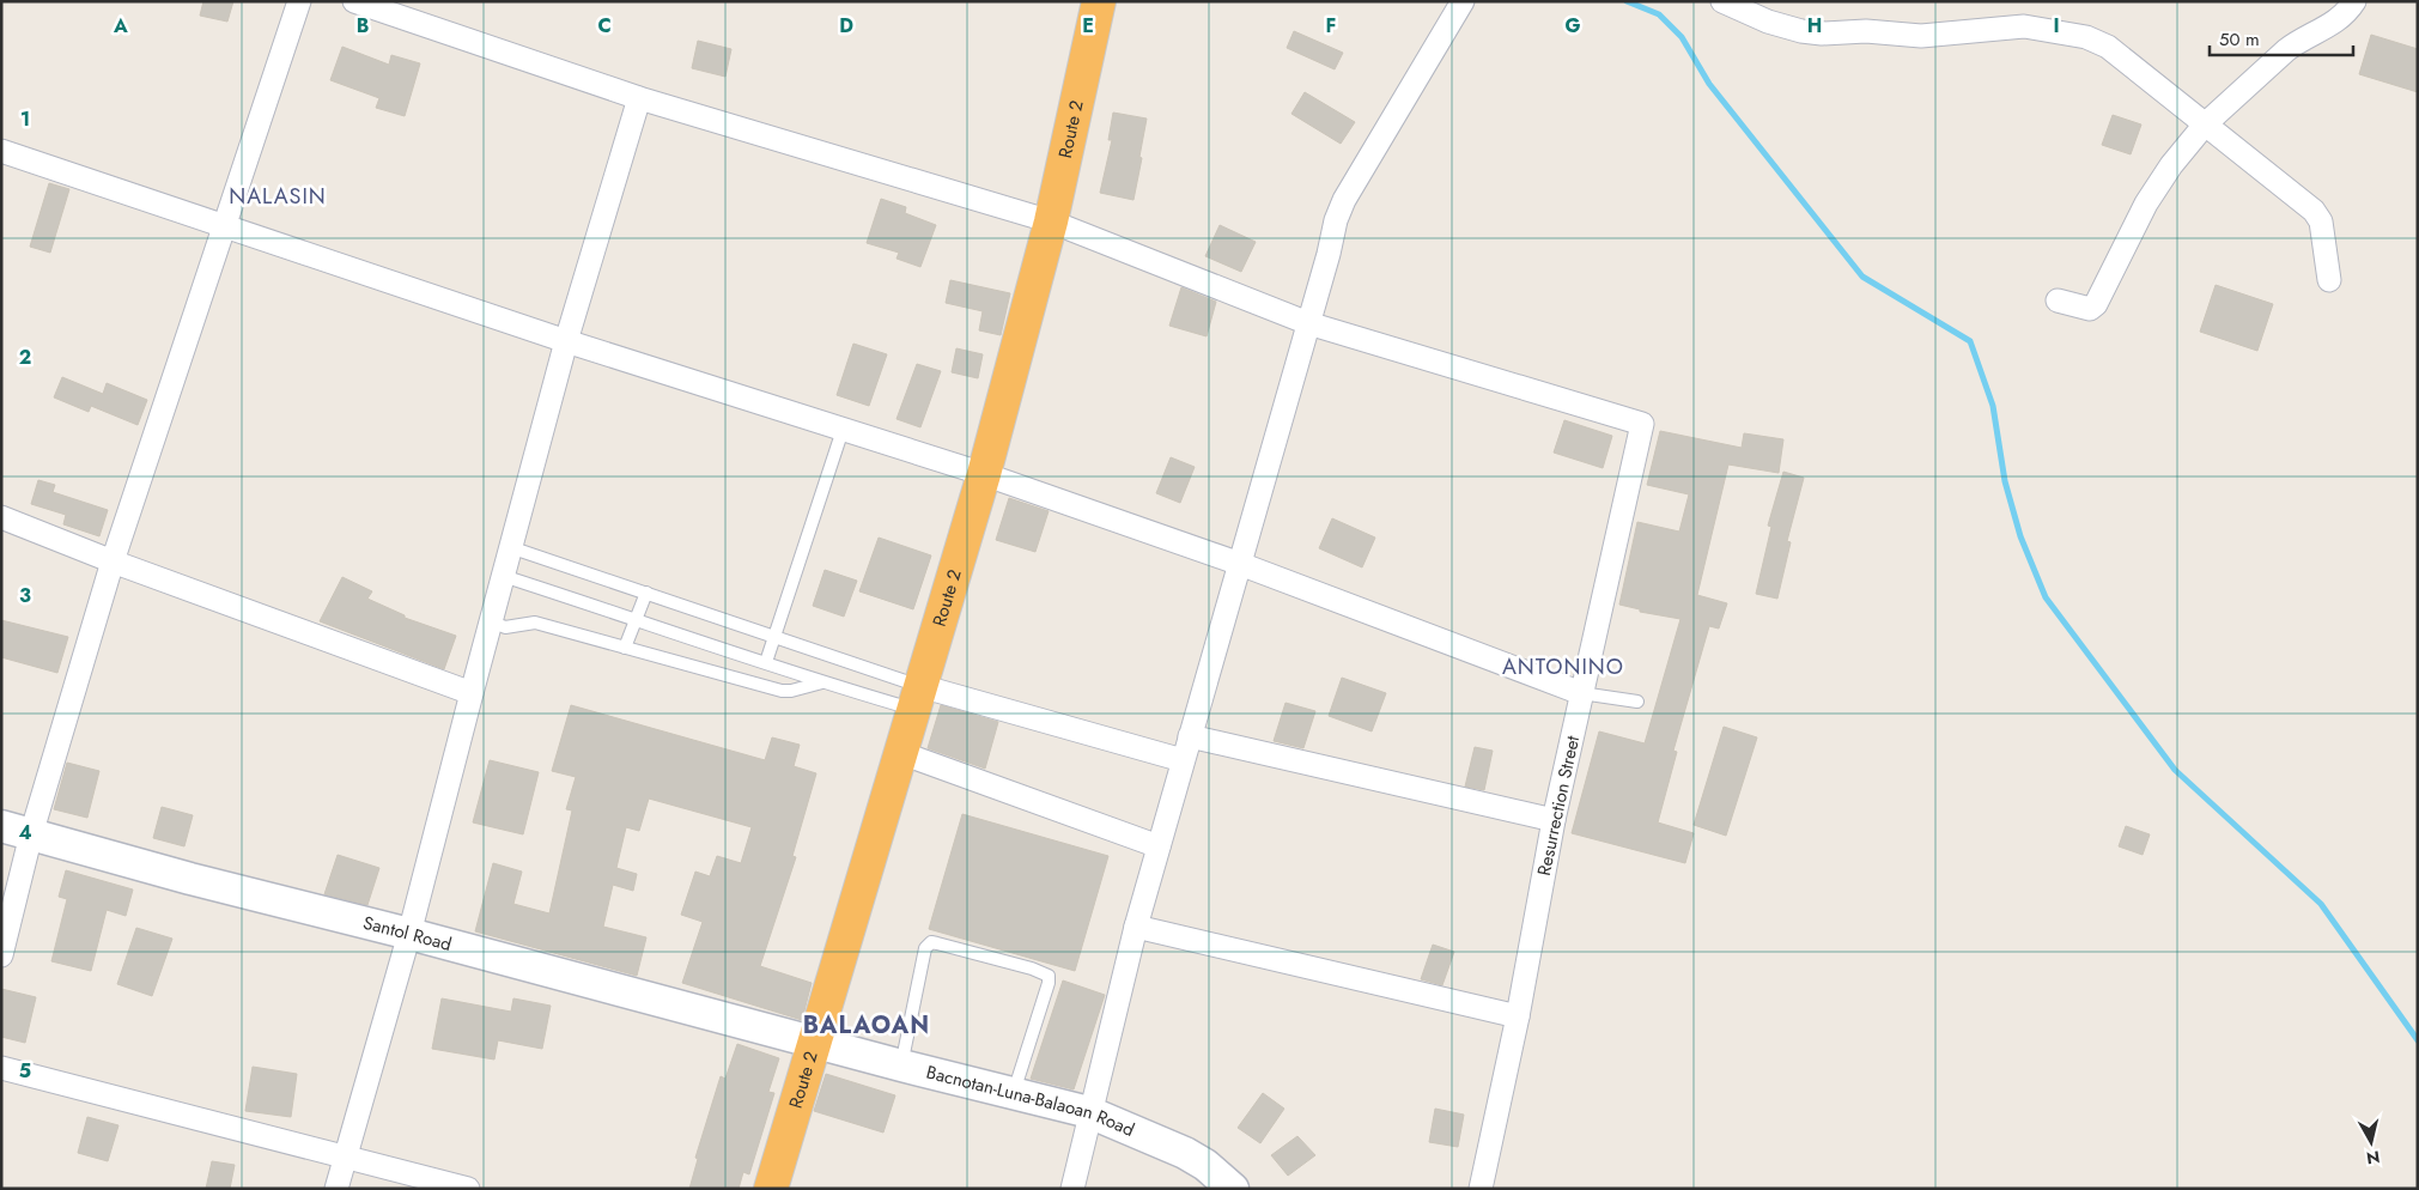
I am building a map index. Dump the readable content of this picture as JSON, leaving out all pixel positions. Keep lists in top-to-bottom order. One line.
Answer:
{"streets":{"highway":["Route 2"],"main road":["Santol Road","Bacnotan-Luna-Balaoan Road"],"street":["Resurrection Street"]},"crossings":[["Route 2","Santol Road"],["Route 2","Bacnotan-Luna-Balaoan Road"],["Santol Road","Bacnotan-Luna-Balaoan Road"]],"districts":["NALASIN","ANTONINO","BALAOAN"],"scale_bar":"50 m","north":"bottom","grid":{"columns":["A","B","C","D","E","F","G","H","I"],"rows":["1","2","3","4","5"]}}
